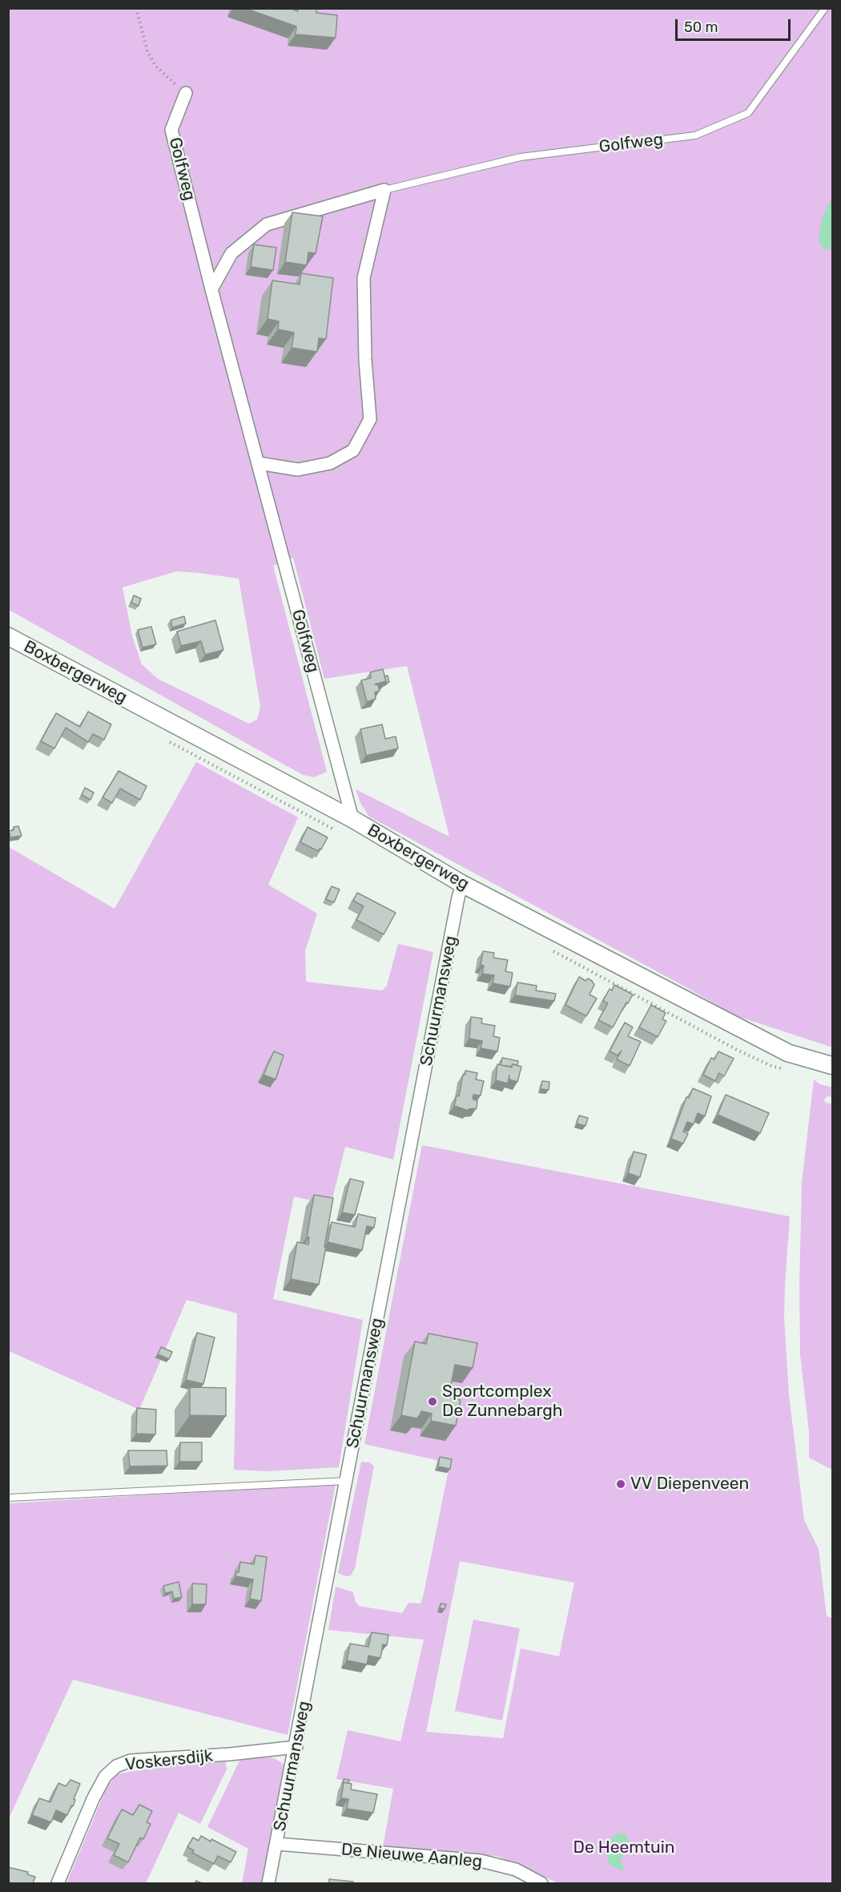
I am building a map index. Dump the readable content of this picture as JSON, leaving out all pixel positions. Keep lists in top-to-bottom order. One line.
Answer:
{"streets":{"street":["Golfweg","Boxbergerweg","Schuurmansweg","Voskersdijk","De Nieuwe Aanleg"]},"crossings":[["Golfweg","Boxbergerweg"],["Boxbergerweg","Schuurmansweg"],["Schuurmansweg","Voskersdijk"],["Schuurmansweg","De Nieuwe Aanleg"]],"parks":["De Heemtuin"],"places":["Sportcomplex De Zunnebargh","VV Diepenveen"],"scale_bar":"50 m"}
